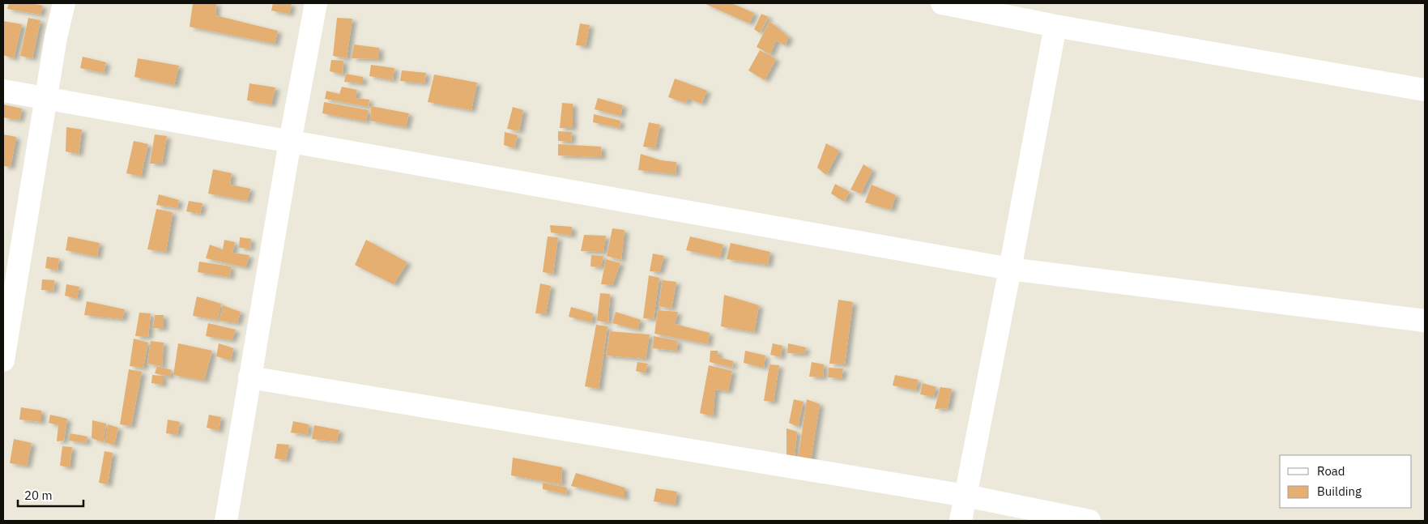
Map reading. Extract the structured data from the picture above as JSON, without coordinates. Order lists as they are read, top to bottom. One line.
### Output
{"legend":["Road","Building"],"scale_bar":"20 m"}
